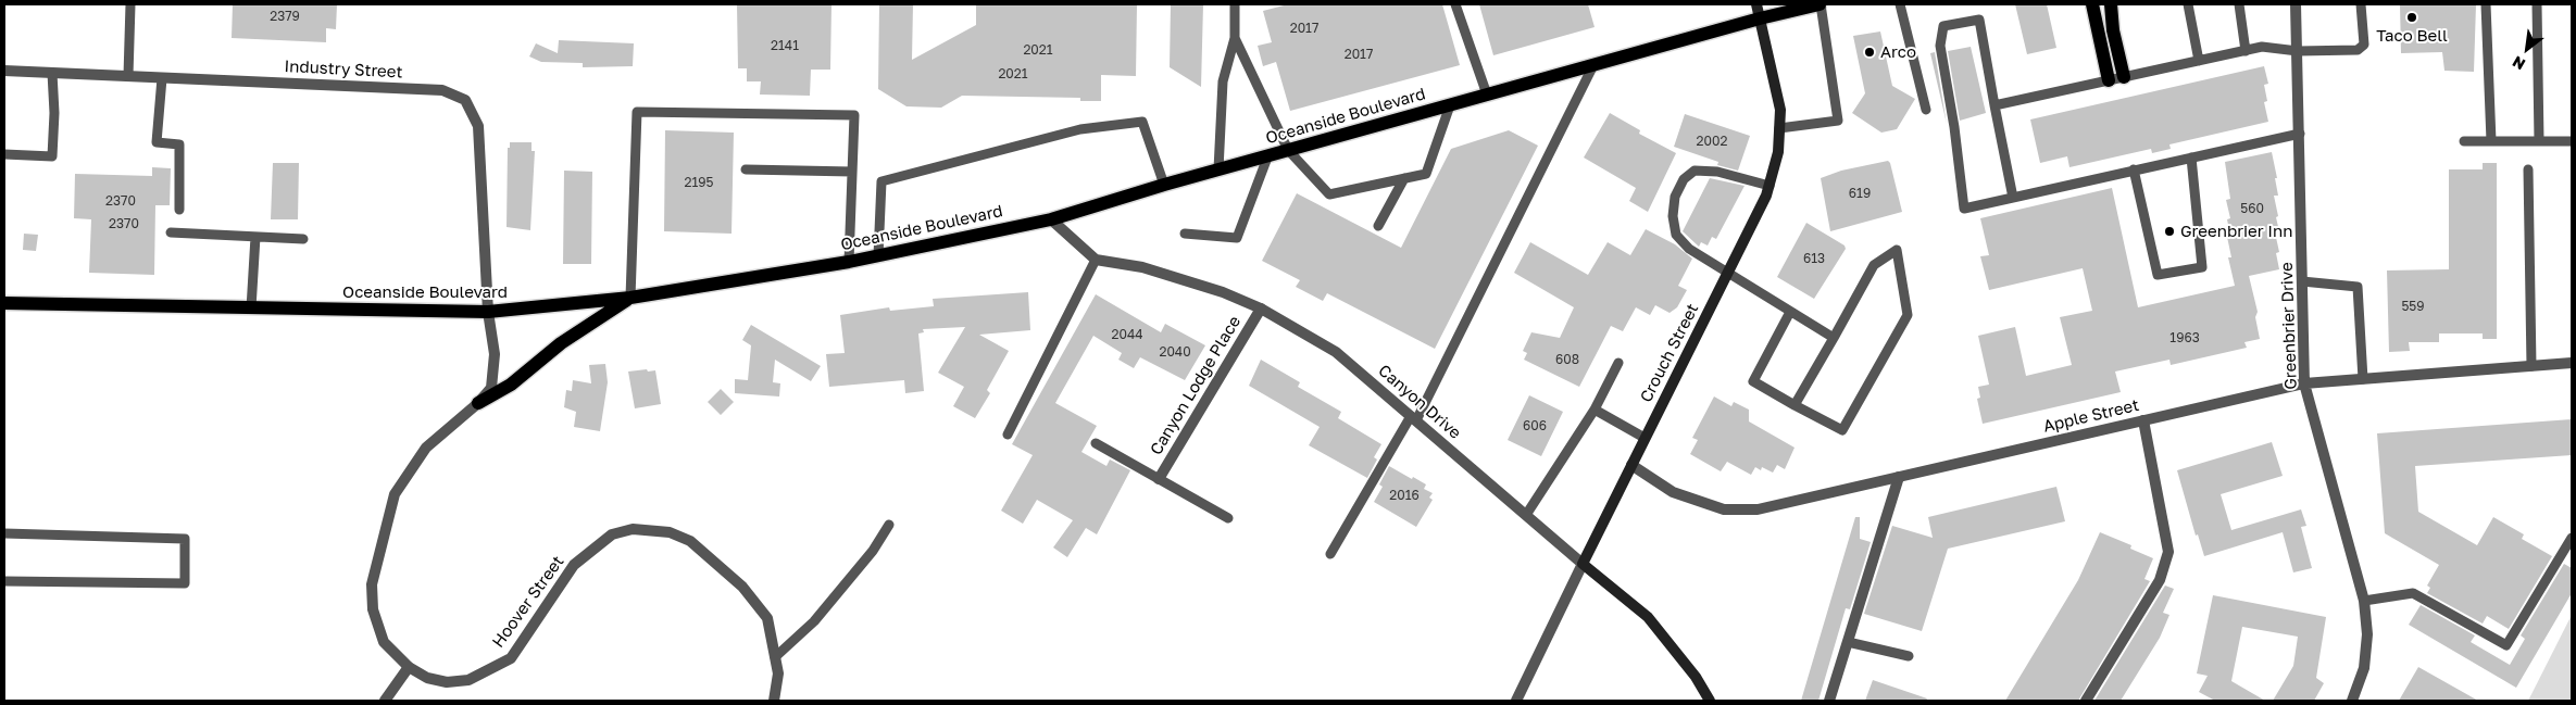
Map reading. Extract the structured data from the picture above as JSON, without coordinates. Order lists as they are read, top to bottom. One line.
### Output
{"streets":{"main road":["Oceanside Boulevard","Crouch Street","Canyon Drive"],"street":["Industry Street","Greenbrier Drive","Canyon Lodge Place","Apple Street","Hoover Street"]},"crossings":[["Industry Street","Oceanside Boulevard"],["Industry Street","Hoover Street"],["Oceanside Boulevard","Crouch Street"],["Oceanside Boulevard","Hoover Street"],["Greenbrier Drive","Apple Street"],["Crouch Street","Canyon Drive"],["Crouch Street","Apple Street"],["Canyon Lodge Place","Canyon Drive"]],"places":["Taco Bell","Arco","Greenbrier Inn"],"house_numbers":["2379","2017","2141","2021","2017","2021","2002","2195","619","2370","560","2370","613","559","2044","1963","2040","608","606","2016"],"north":"bottom left"}
